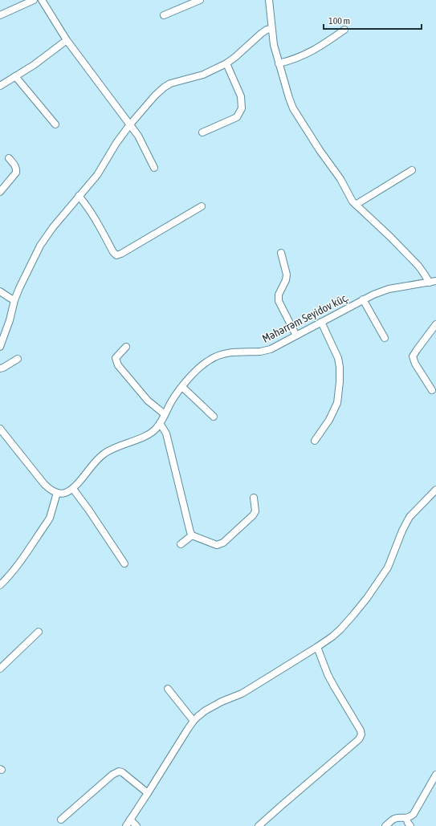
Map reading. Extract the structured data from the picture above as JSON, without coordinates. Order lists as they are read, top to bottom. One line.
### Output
{"streets":{"street":["Məhərrəm Seyidov küç."]},"scale_bar":"100 m"}
